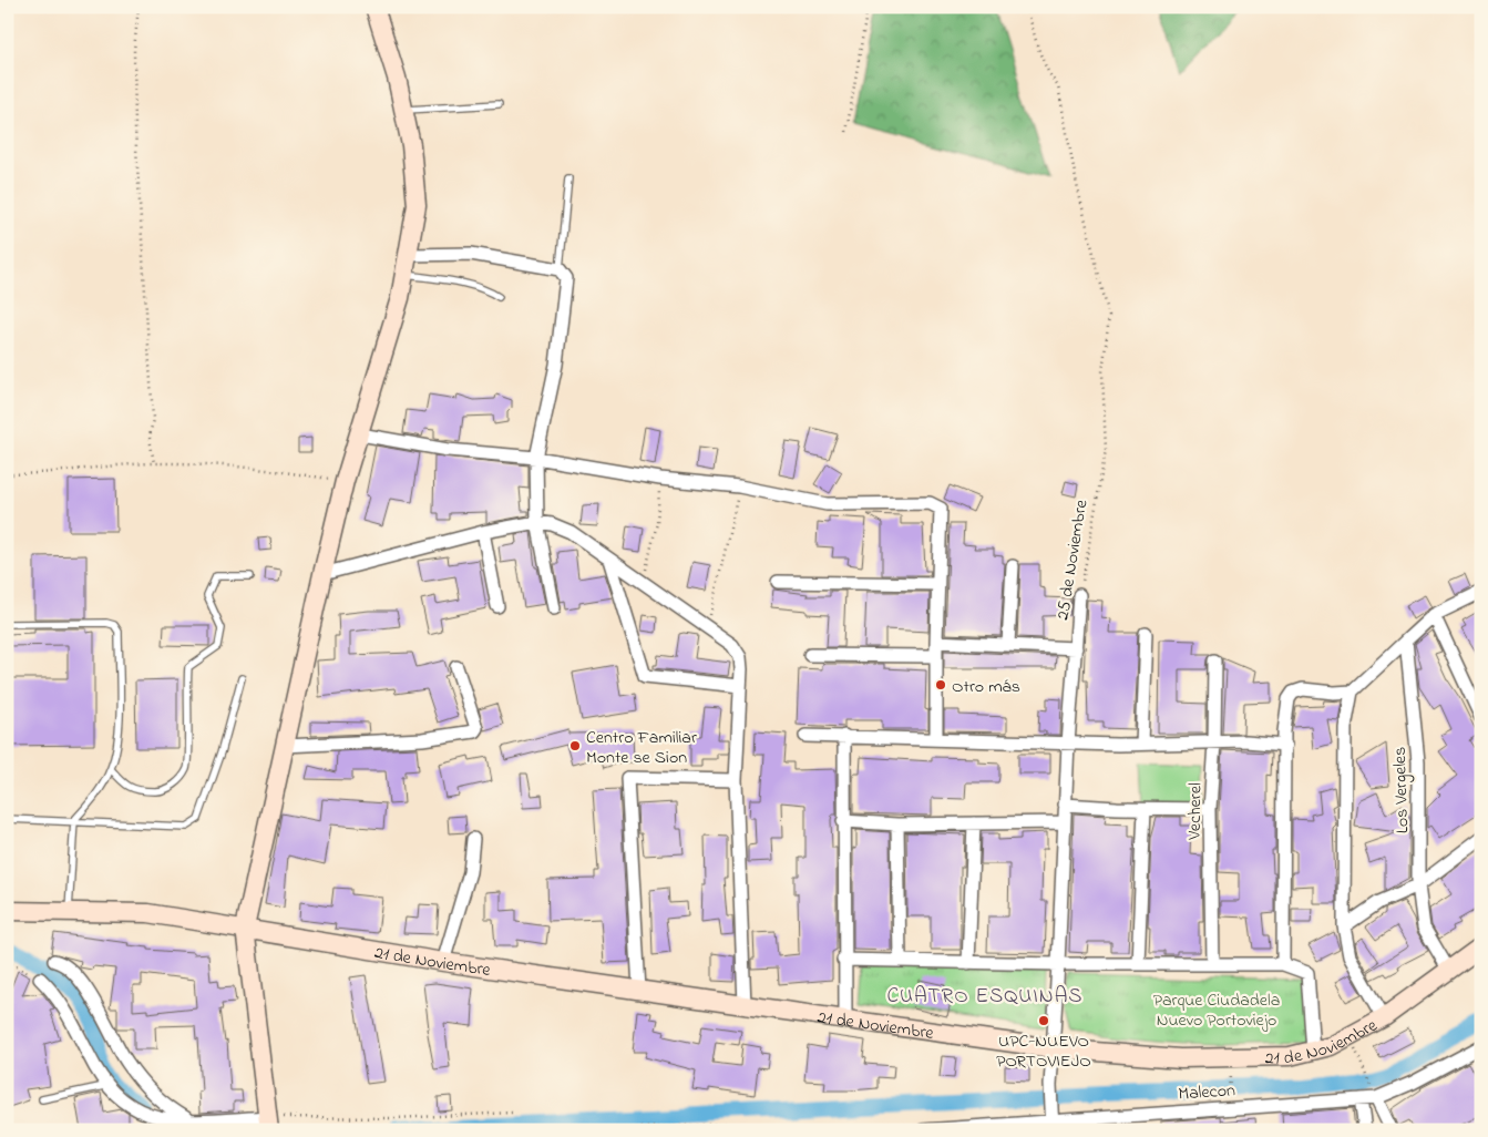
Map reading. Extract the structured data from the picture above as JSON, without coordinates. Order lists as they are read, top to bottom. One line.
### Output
{"streets":{"street":["25 de Noviembre","Los Vergeles","Vecherel","21 de Noviembre","Malecon"]},"crossings":[["25 de Noviembre","21 de Noviembre"],["25 de Noviembre","Malecon"],["Los Vergeles","21 de Noviembre"]],"districts":["CUATRO ESQUINAS"],"parks":["Parque Ciudadela Nuevo Portoviejo"],"places":["Otro más","Centro Familiar Monte se Sion","UPC-NUEVO PORTOVIEJO"]}
